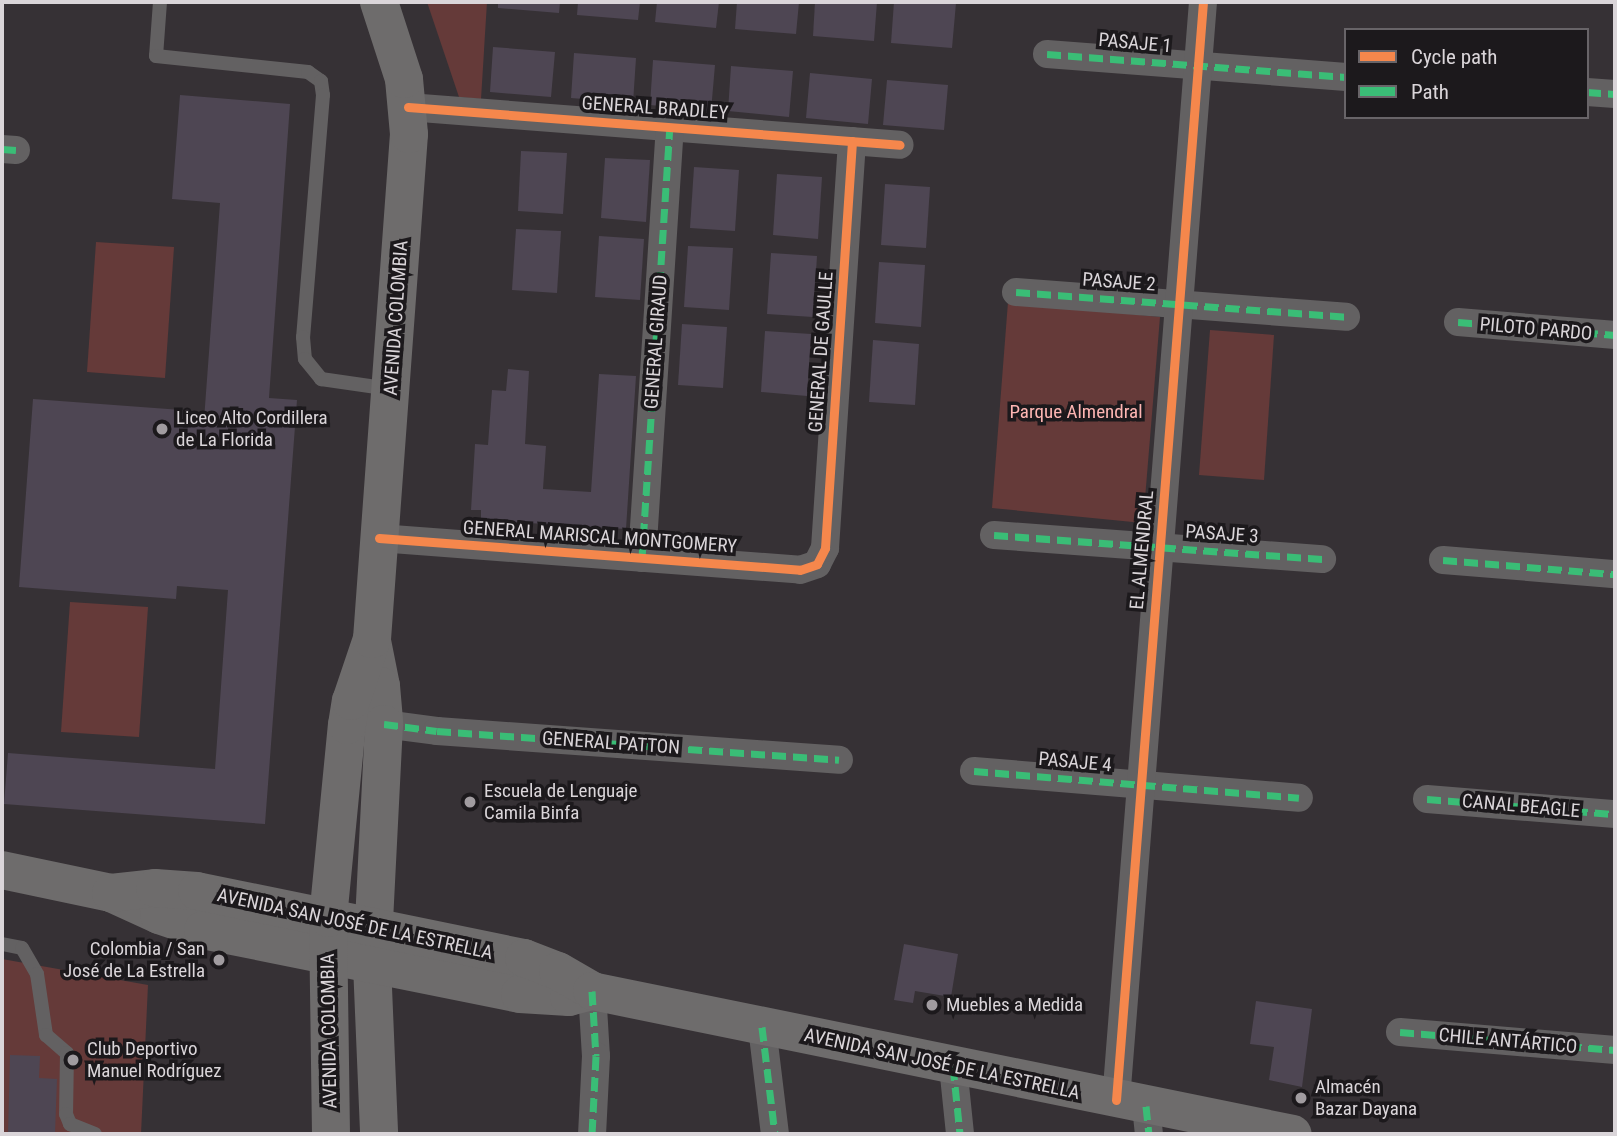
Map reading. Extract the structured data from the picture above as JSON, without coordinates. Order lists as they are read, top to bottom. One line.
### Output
{"streets":{"main road":["AVENIDA COLOMBIA","AVENIDA SAN JOSÉ DE LA ESTRELLA"],"street":["PASAJE 1","GENERAL BRADLEY","PASAJE 2","PILOTO PARDO","GENERAL GIRAUD","GENERAL DE GAULLE","PASAJE 3","GENERAL MARISCAL MONTGOMERY","EL ALMENDRAL","GENERAL PATTON","PASAJE 4","CANAL BEAGLE","CHILE ANTÁRTICO"]},"crossings":[["PASAJE 1","EL ALMENDRAL"],["GENERAL BRADLEY","AVENIDA COLOMBIA"],["GENERAL BRADLEY","GENERAL GIRAUD"],["GENERAL BRADLEY","GENERAL DE GAULLE"],["PASAJE 2","EL ALMENDRAL"],["AVENIDA COLOMBIA","GENERAL MARISCAL MONTGOMERY"],["AVENIDA COLOMBIA","GENERAL PATTON"],["AVENIDA COLOMBIA","AVENIDA SAN JOSÉ DE LA ESTRELLA"],["GENERAL GIRAUD","GENERAL MARISCAL MONTGOMERY"],["GENERAL DE GAULLE","GENERAL MARISCAL MONTGOMERY"],["PASAJE 3","EL ALMENDRAL"],["EL ALMENDRAL","PASAJE 4"],["EL ALMENDRAL","AVENIDA SAN JOSÉ DE LA ESTRELLA"]],"parks":["Parque Almendral"],"places":["Liceo Alto Cordillera de La Florida","Escuela de Lenguaje Camila Binfa","Colombia / San José de La Estrella","Muebles a Medida","Club Deportivo Manuel Rodríguez","Almacén Bazar Dayana"],"legend":["Cycle path","Path"]}
